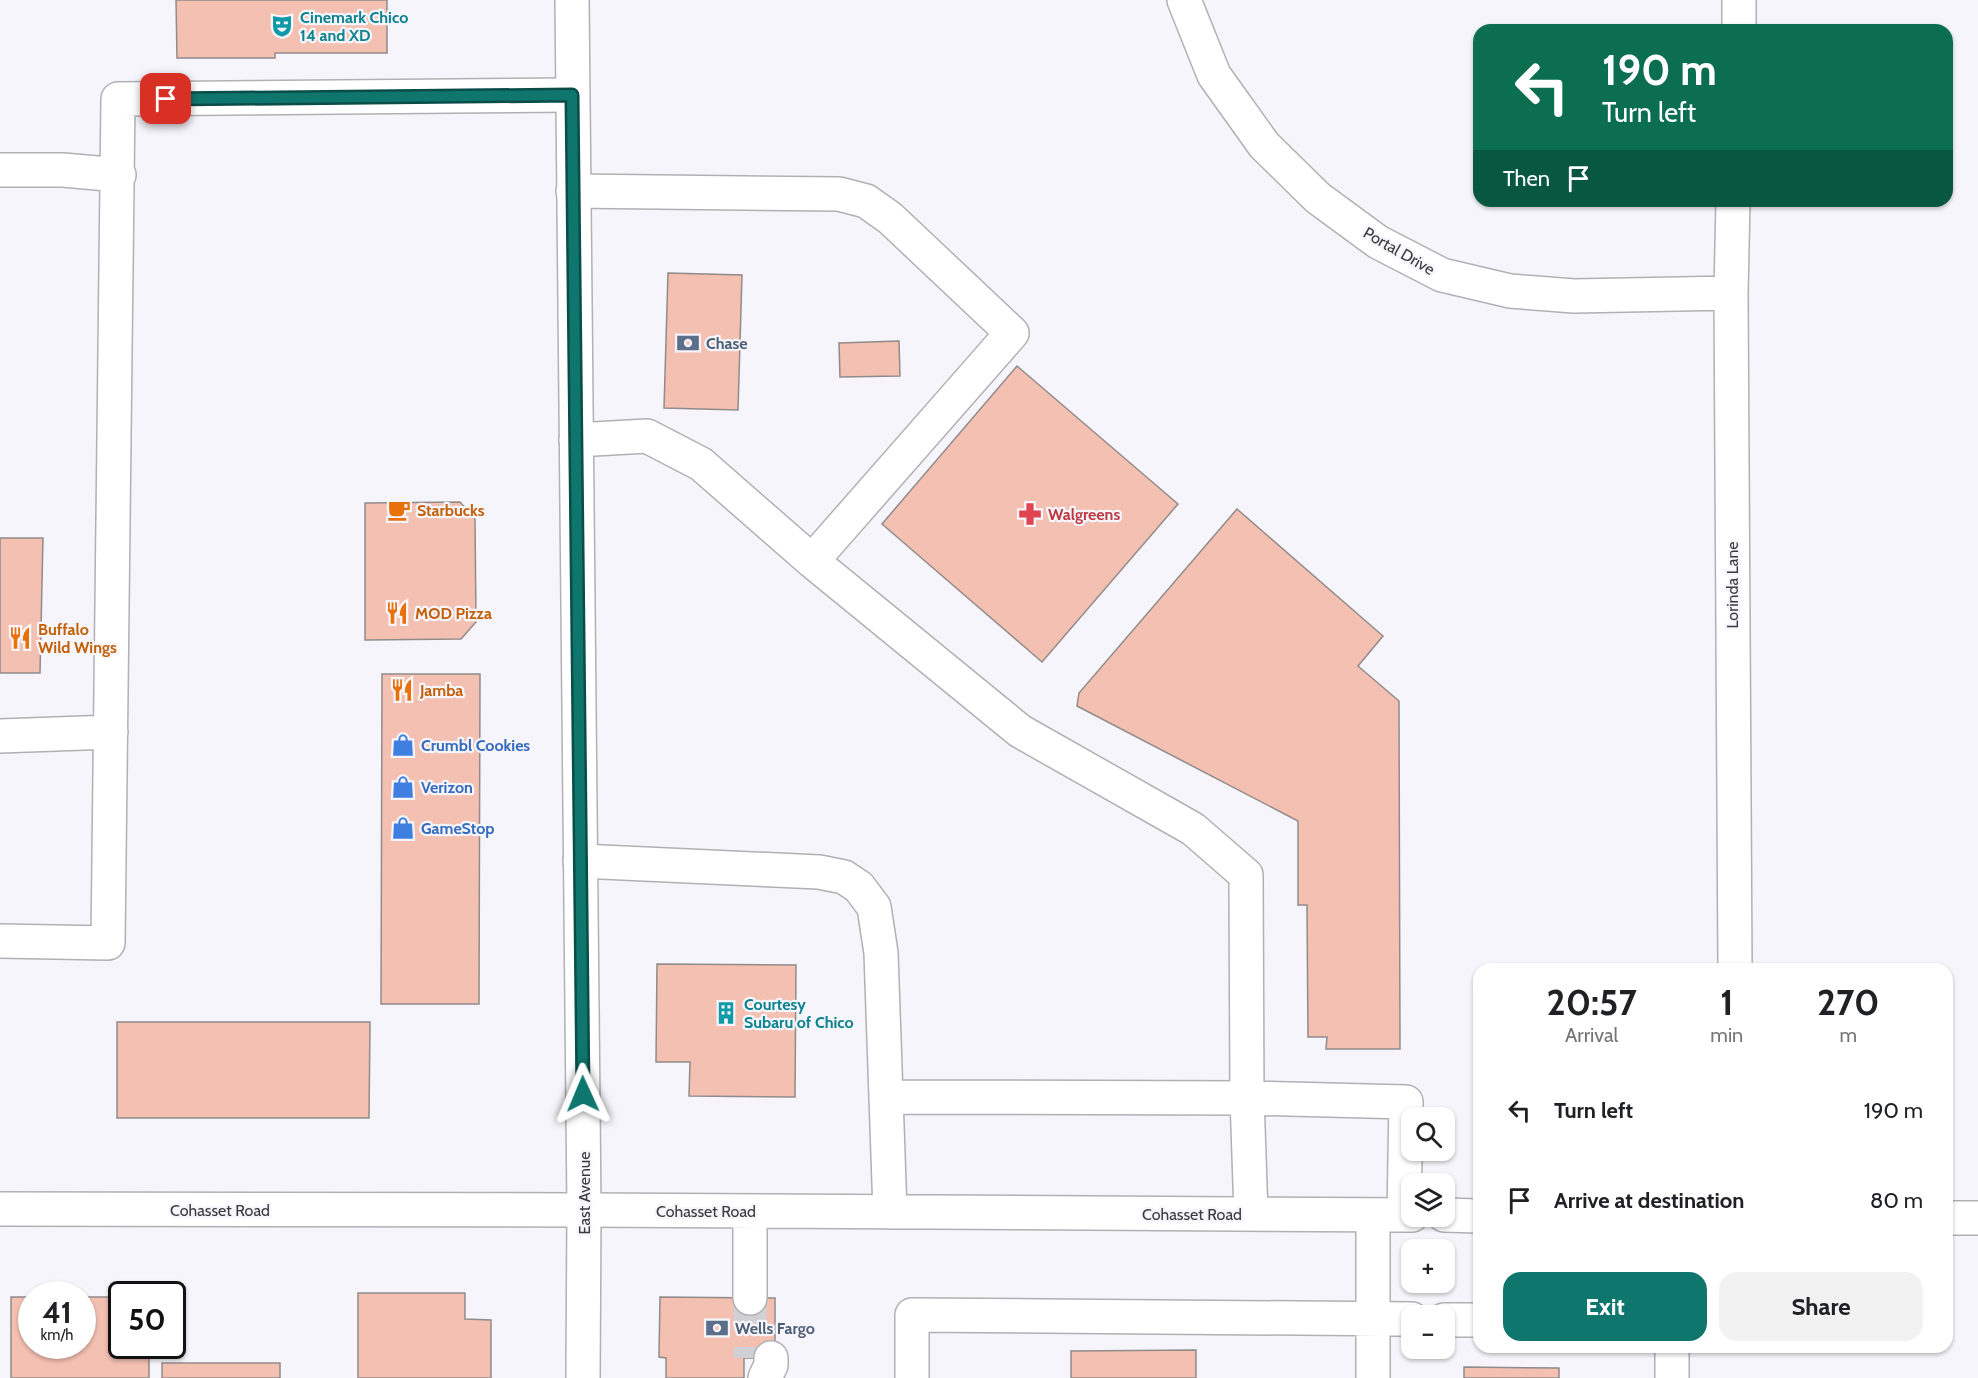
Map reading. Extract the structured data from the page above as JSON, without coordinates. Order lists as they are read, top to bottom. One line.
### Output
{"streets":{"street":["Portal Drive","Lorinda Lane","East Avenue","Cohasset Road"]},"crossings":[["Portal Drive","Lorinda Lane"],["East Avenue","Cohasset Road"]],"places":{"theatre":["Cinemark Chico 14 and XD"],"bank":["Chase","Wells Fargo"],"cafe":["Starbucks"],"pharmacy":["Walgreens"],"restaurant":["MOD Pizza","Buffalo Wild Wings","Jamba"],"shop":["Crumbl Cookies","Verizon","GameStop"],"building":["Courtesy Subaru of Chico"]},"page":{"turn":["190 m","Turn left"],"then":"Then","eta":["20:57","Arrival","1","min","270","m"],"list":[{"name":"Turn left","value":"190 m"},{"name":"Arrive at destination","value":"80 m"}],"map_buttons":["+","−"],"buttons":["Exit","Share"],"speed":"41 km/h","limit":"50"}}
